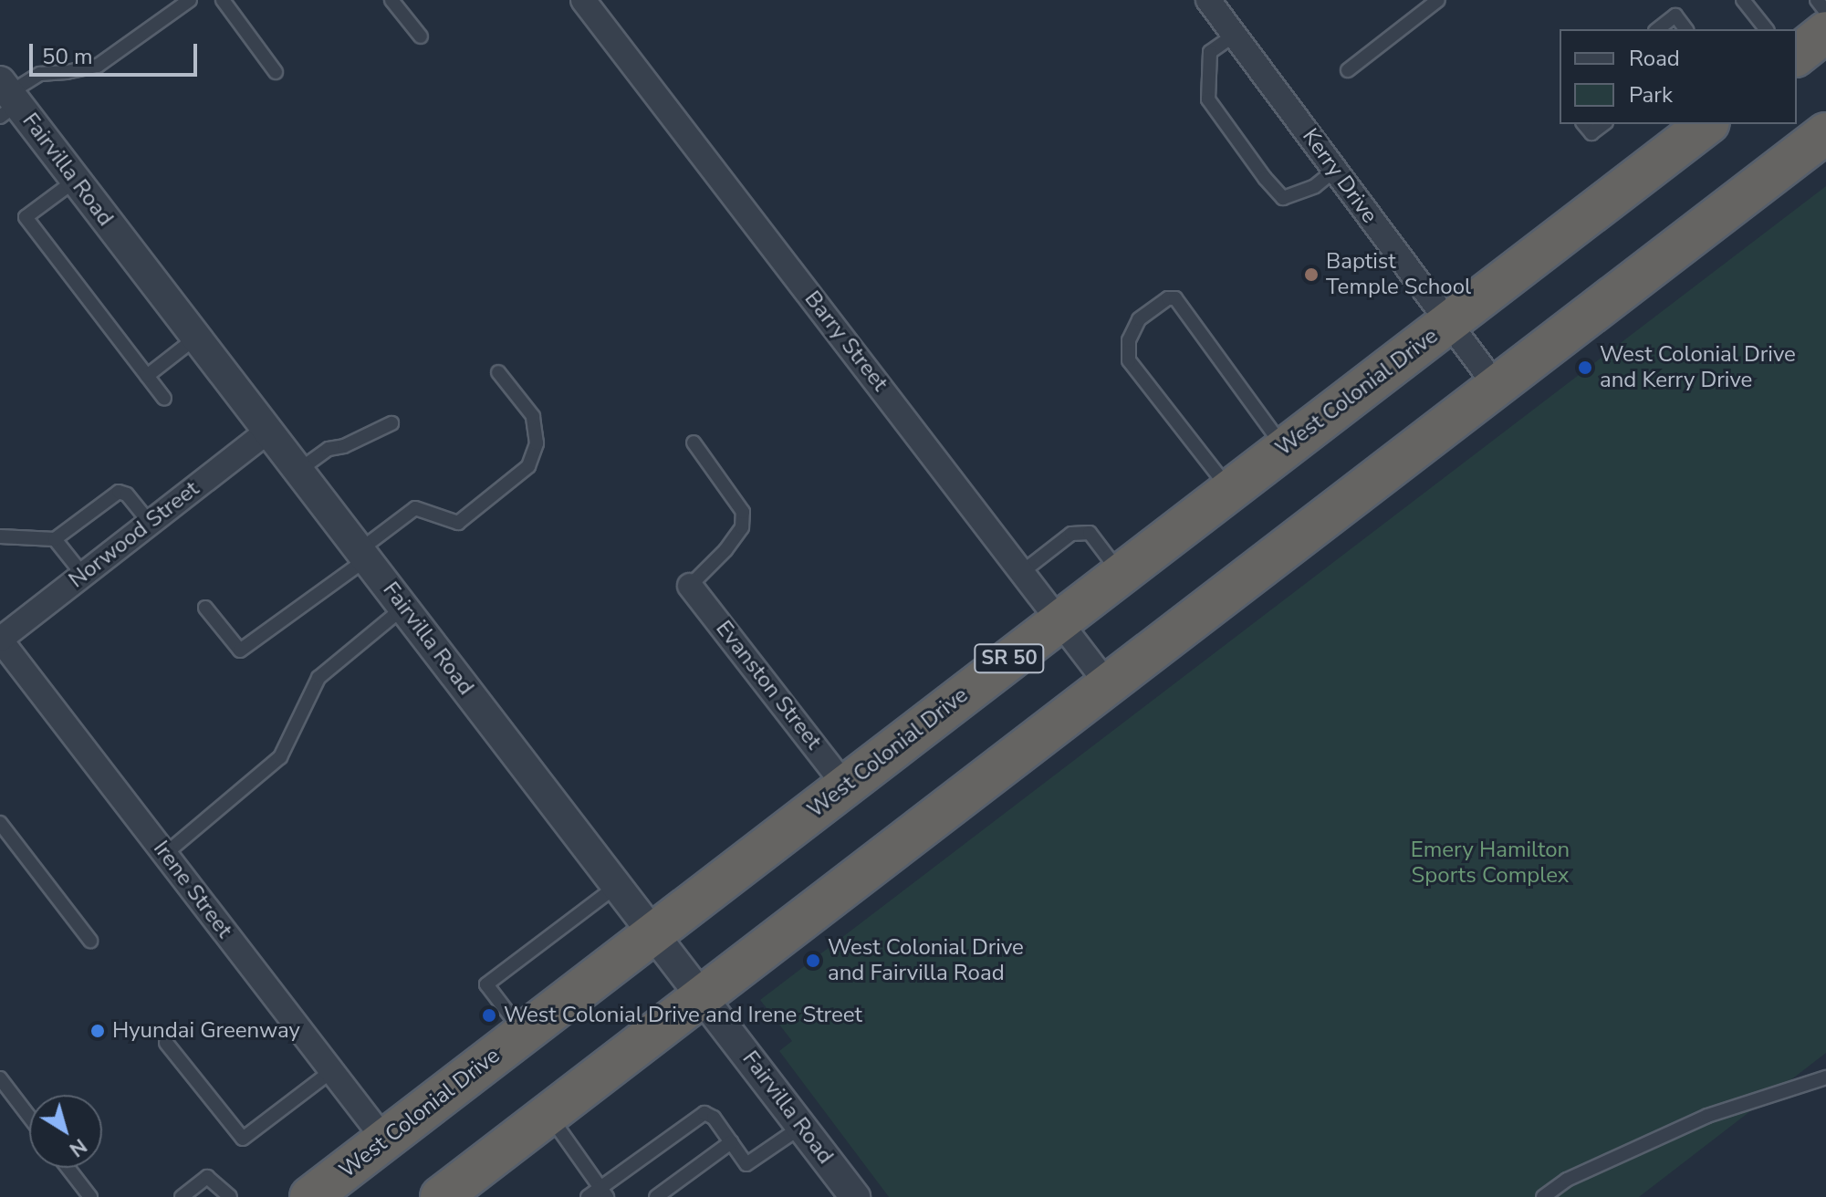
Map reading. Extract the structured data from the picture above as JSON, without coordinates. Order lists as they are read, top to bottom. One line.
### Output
{"streets":{"highway":["West Colonial Drive","SR 50"],"street":["Fairvilla Road","Kerry Drive","Barry Street","Norwood Street","Evanston Street","Irene Street"]},"crossings":[["Fairvilla Road","West Colonial Drive"],["Fairvilla Road","Norwood Street"],["Kerry Drive","West Colonial Drive"],["Barry Street","West Colonial Drive"],["West Colonial Drive","Evanston Street"],["West Colonial Drive","Irene Street"],["Norwood Street","Irene Street"]],"parks":["Emery Hamilton Sports Complex"],"places":["Baptist Temple School","West Colonial Drive and Kerry Drive","West Colonial Drive and Fairvilla Road","West Colonial Drive and Irene Street","Hyundai Greenway"],"legend":["Road","Park"],"scale_bar":"50 m","north":"bottom right"}
